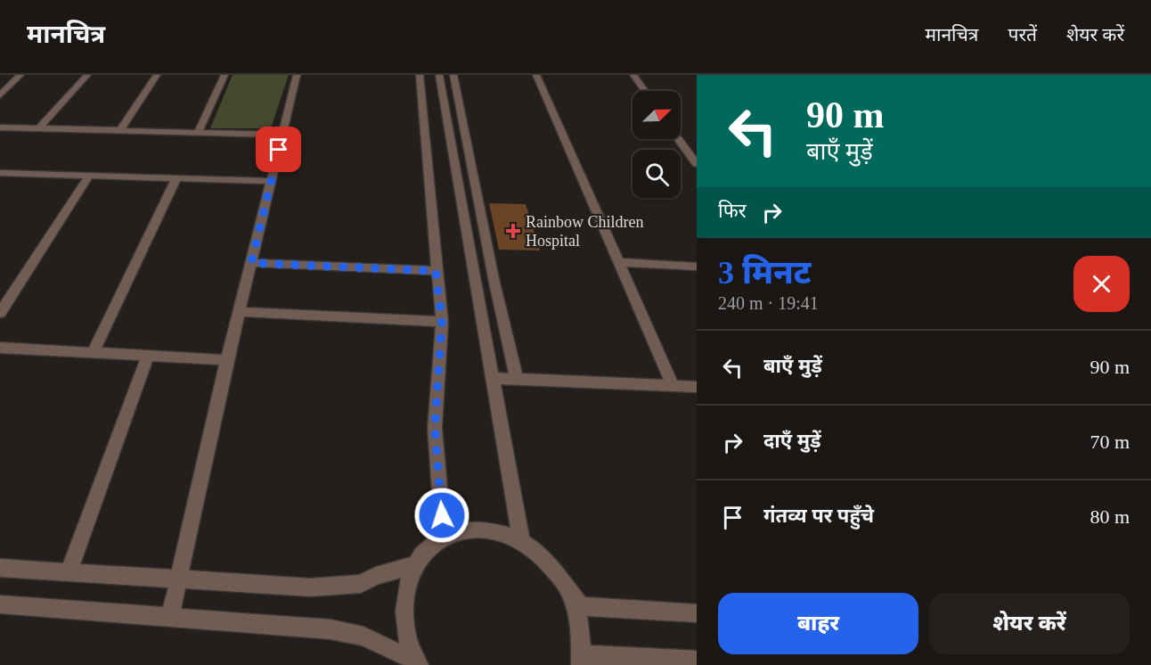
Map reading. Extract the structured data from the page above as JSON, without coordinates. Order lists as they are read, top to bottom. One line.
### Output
{"places":{"health":["Rainbow Children Hospital"]},"north":"top right","page":{"header":"मानचित्र","nav":["मानचित्र","परतें","शेयर करें"],"turn":["90 m","बाएँ मुड़ें"],"then":"फिर","heading":["3 मिनट","240 m · 19:41"],"list":[{"name":"बाएँ मुड़ें","value":"90 m"},{"name":"दाएँ मुड़ें","value":"70 m"},{"name":"गंतव्य पर पहुँचे","value":"80 m"}],"buttons":["बाहर","शेयर करें"]}}
